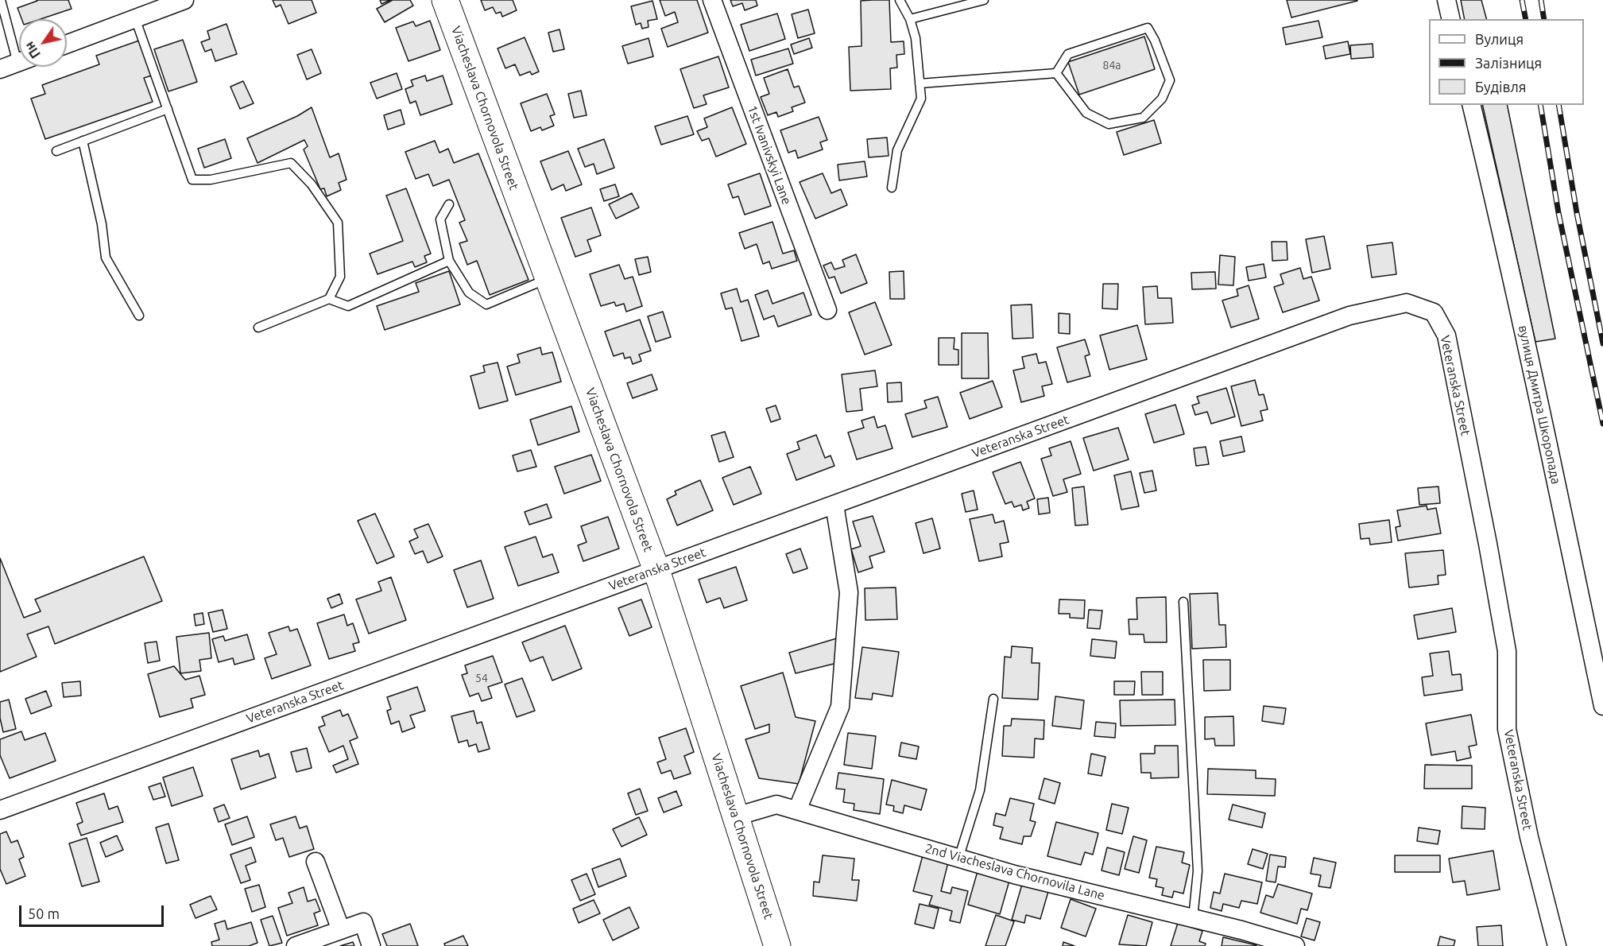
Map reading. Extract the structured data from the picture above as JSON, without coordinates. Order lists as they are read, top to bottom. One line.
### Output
{"streets":{"main road":["Viacheslava Chornovola Street"],"street":["1st Ivanivskyi Lane","Veteranska Street","вулиця Дмитра Шкоропада","2nd Viacheslava Chornovila Lane"]},"crossings":[["Viacheslava Chornovola Street","Veteranska Street"],["Viacheslava Chornovola Street","2nd Viacheslava Chornovila Lane"]],"house_numbers":["84а","54"],"legend":["Вулиця","Залізниця","Будівля"],"scale_bar":"50 m","north":"bottom left"}
